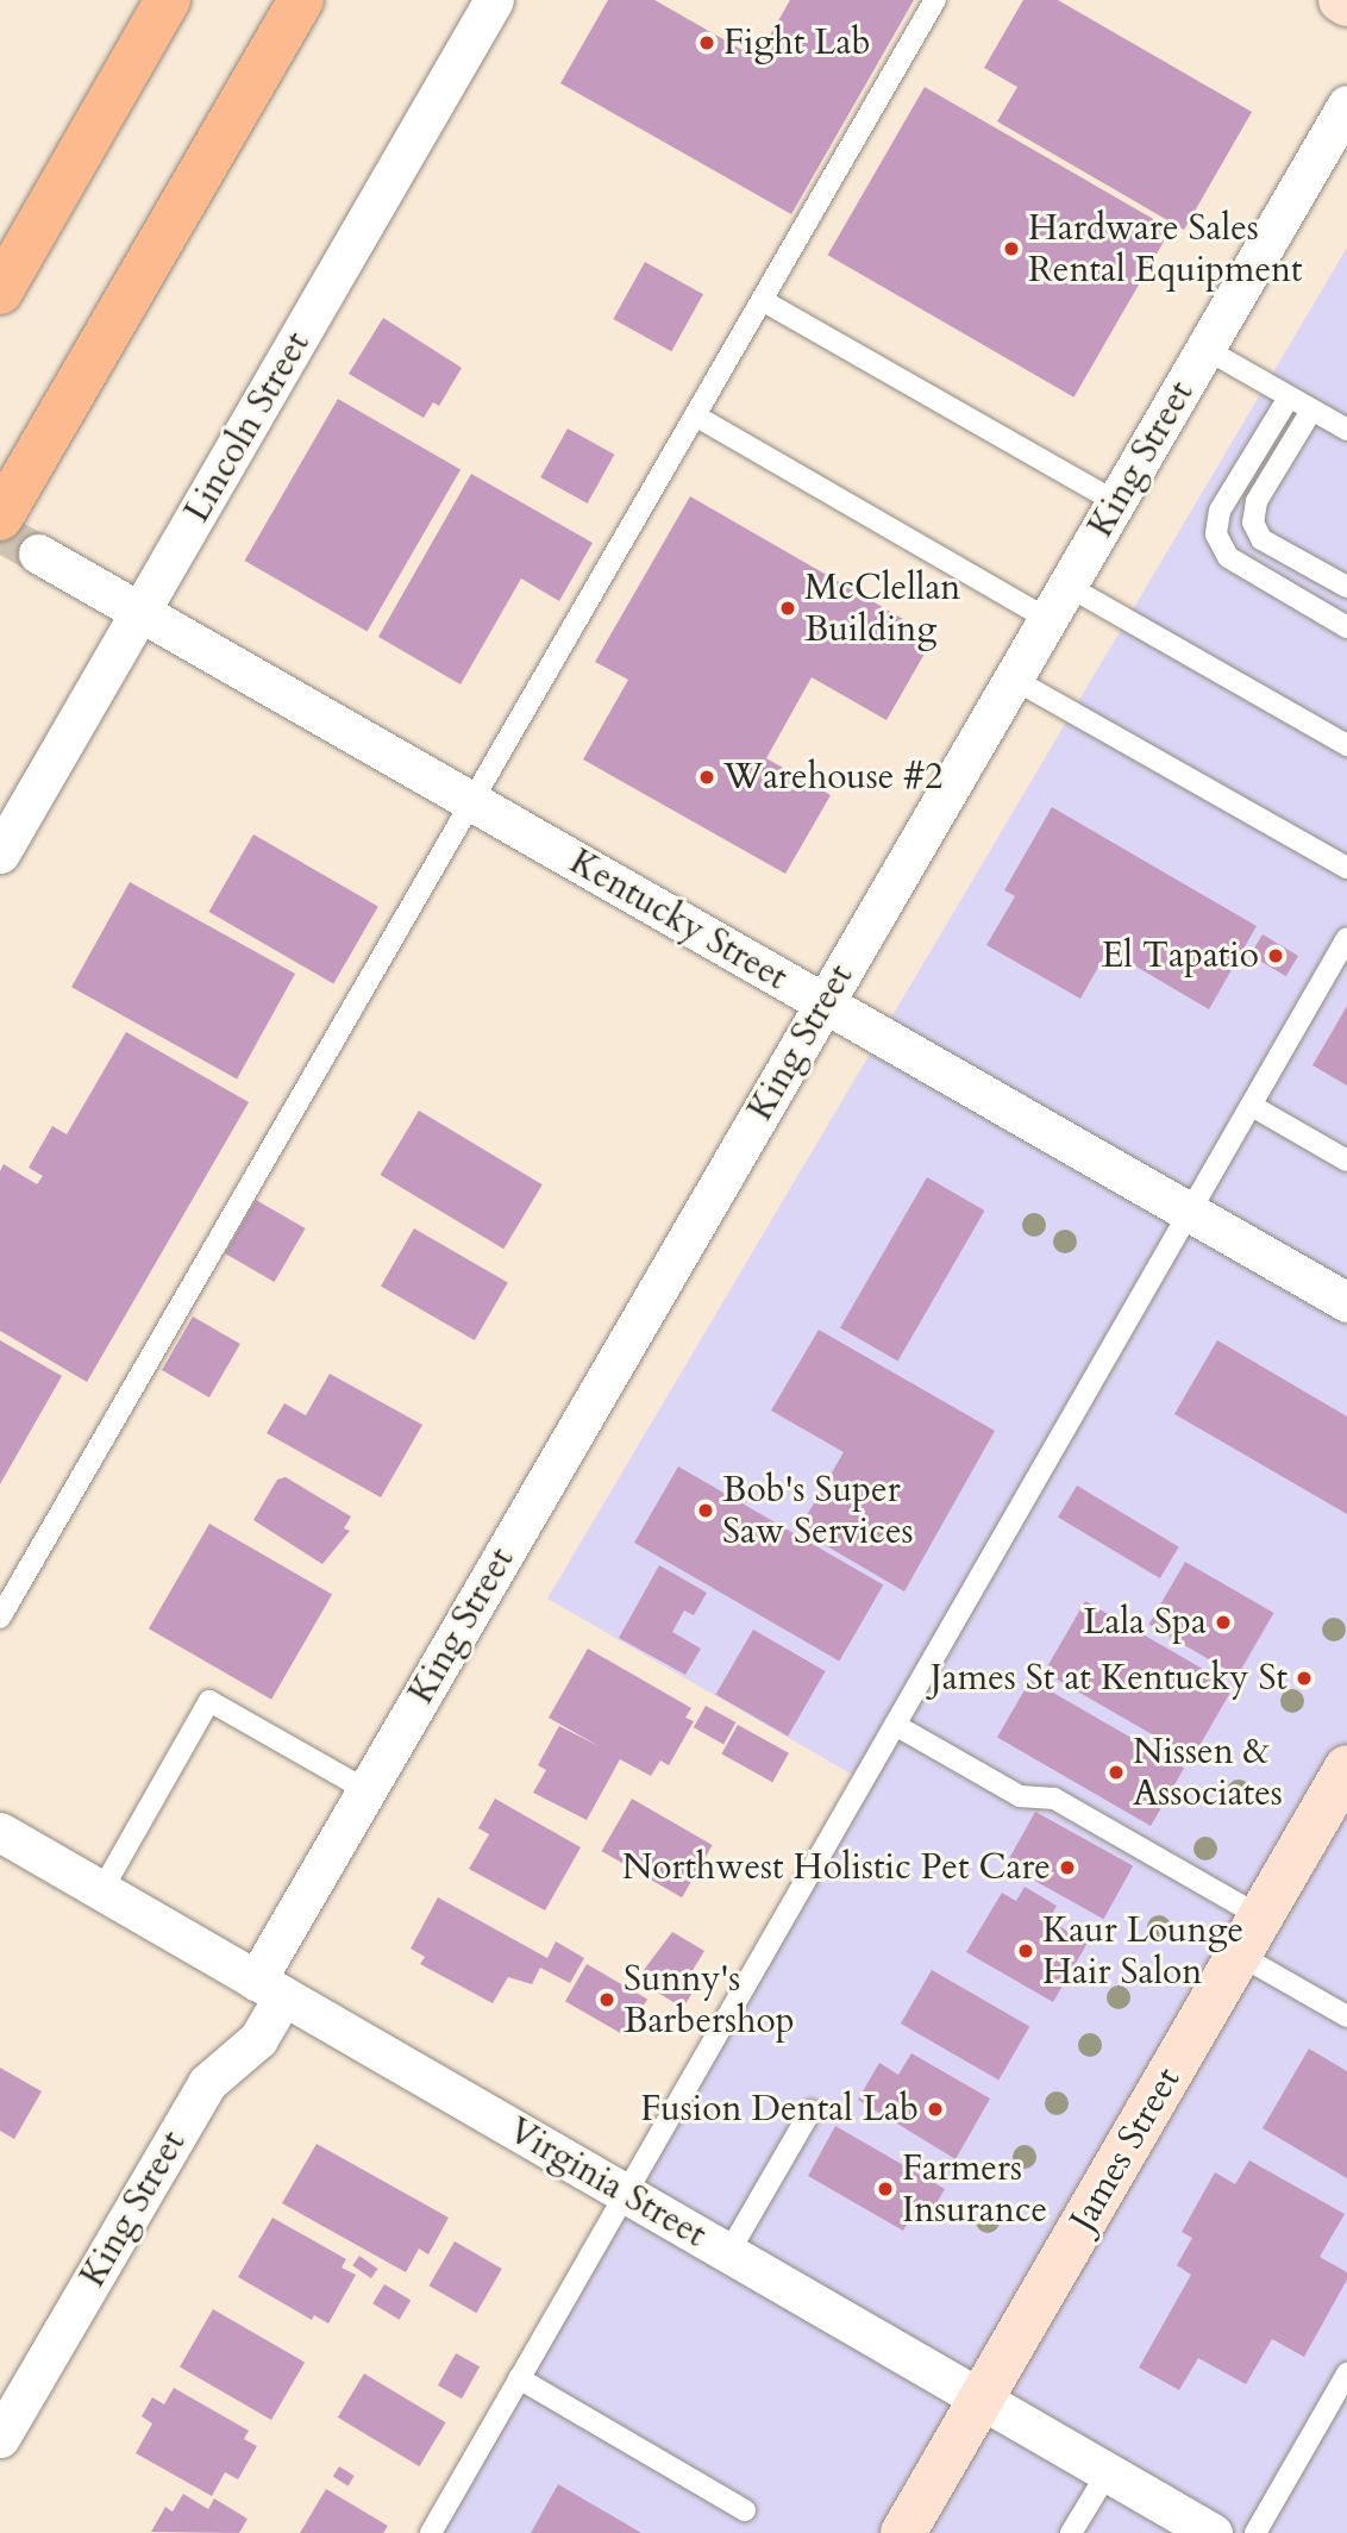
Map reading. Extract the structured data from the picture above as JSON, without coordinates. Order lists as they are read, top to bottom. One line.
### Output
{"streets":{"main road":["James Street"],"street":["Lincoln Street","King Street","Kentucky Street","Virginia Street"]},"crossings":[["Lincoln Street","Kentucky Street"],["King Street","Kentucky Street"],["King Street","Virginia Street"],["James Street","Virginia Street"]],"places":["Fight Lab","Hardware Sales Rental Equipment","McClellan Building","Warehouse #2","El Tapatio","Bob's Super Saw Services","Lala Spa","James St at Kentucky St","Nissen & Associates","Northwest Holistic Pet Care","Kaur Lounge Hair Salon","Sunny's Barbershop","Fusion Dental Lab","Farmers Insurance"]}
